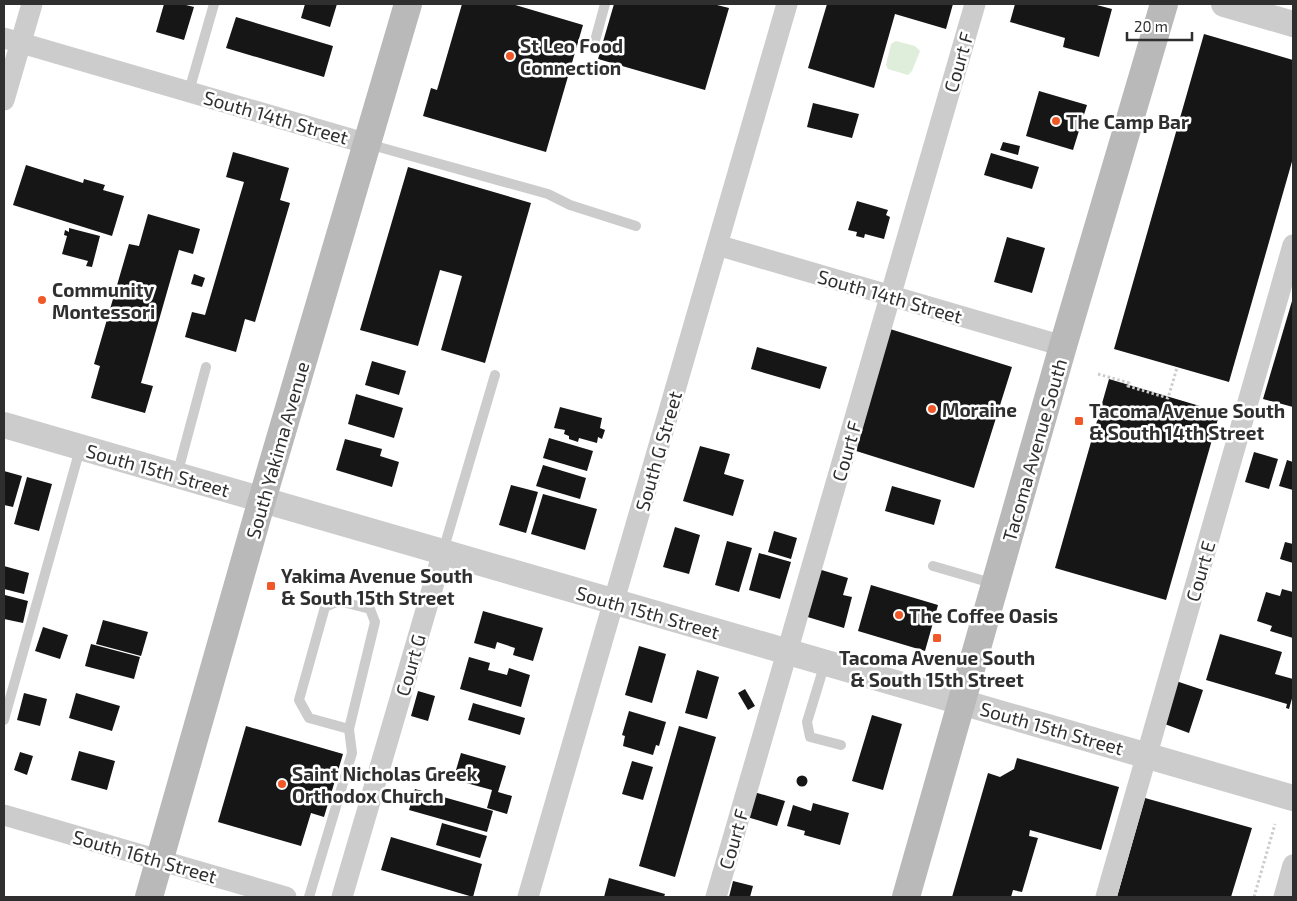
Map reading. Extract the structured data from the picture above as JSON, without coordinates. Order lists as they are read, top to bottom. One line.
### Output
{"streets":{"main road":["South Yakima Avenue","Tacoma Avenue South"],"street":["Court F","South 14th Street","South G Street","South 15th Street","Court E","Court G","South 16th Street"]},"crossings":[["Court F","South 14th Street"],["Court F","South 15th Street"],["South 14th Street","South Yakima Avenue"],["South 14th Street","Tacoma Avenue South"],["South 14th Street","South G Street"],["South Yakima Avenue","South 15th Street"],["South Yakima Avenue","South 16th Street"],["Tacoma Avenue South","South 15th Street"],["South G Street","South 15th Street"],["South 15th Street","Court E"],["South 15th Street","Court G"]],"places":{"other":["St Leo Food Connection","The Camp Bar","Community Montessori","Moraine","The Coffee Oasis","Saint Nicholas Greek Orthodox Church"],"transit":["Tacoma Avenue South & South 14th Street","Yakima Avenue South & South 15th Street","Tacoma Avenue South & South 15th Street"]},"scale_bar":"20 m"}
